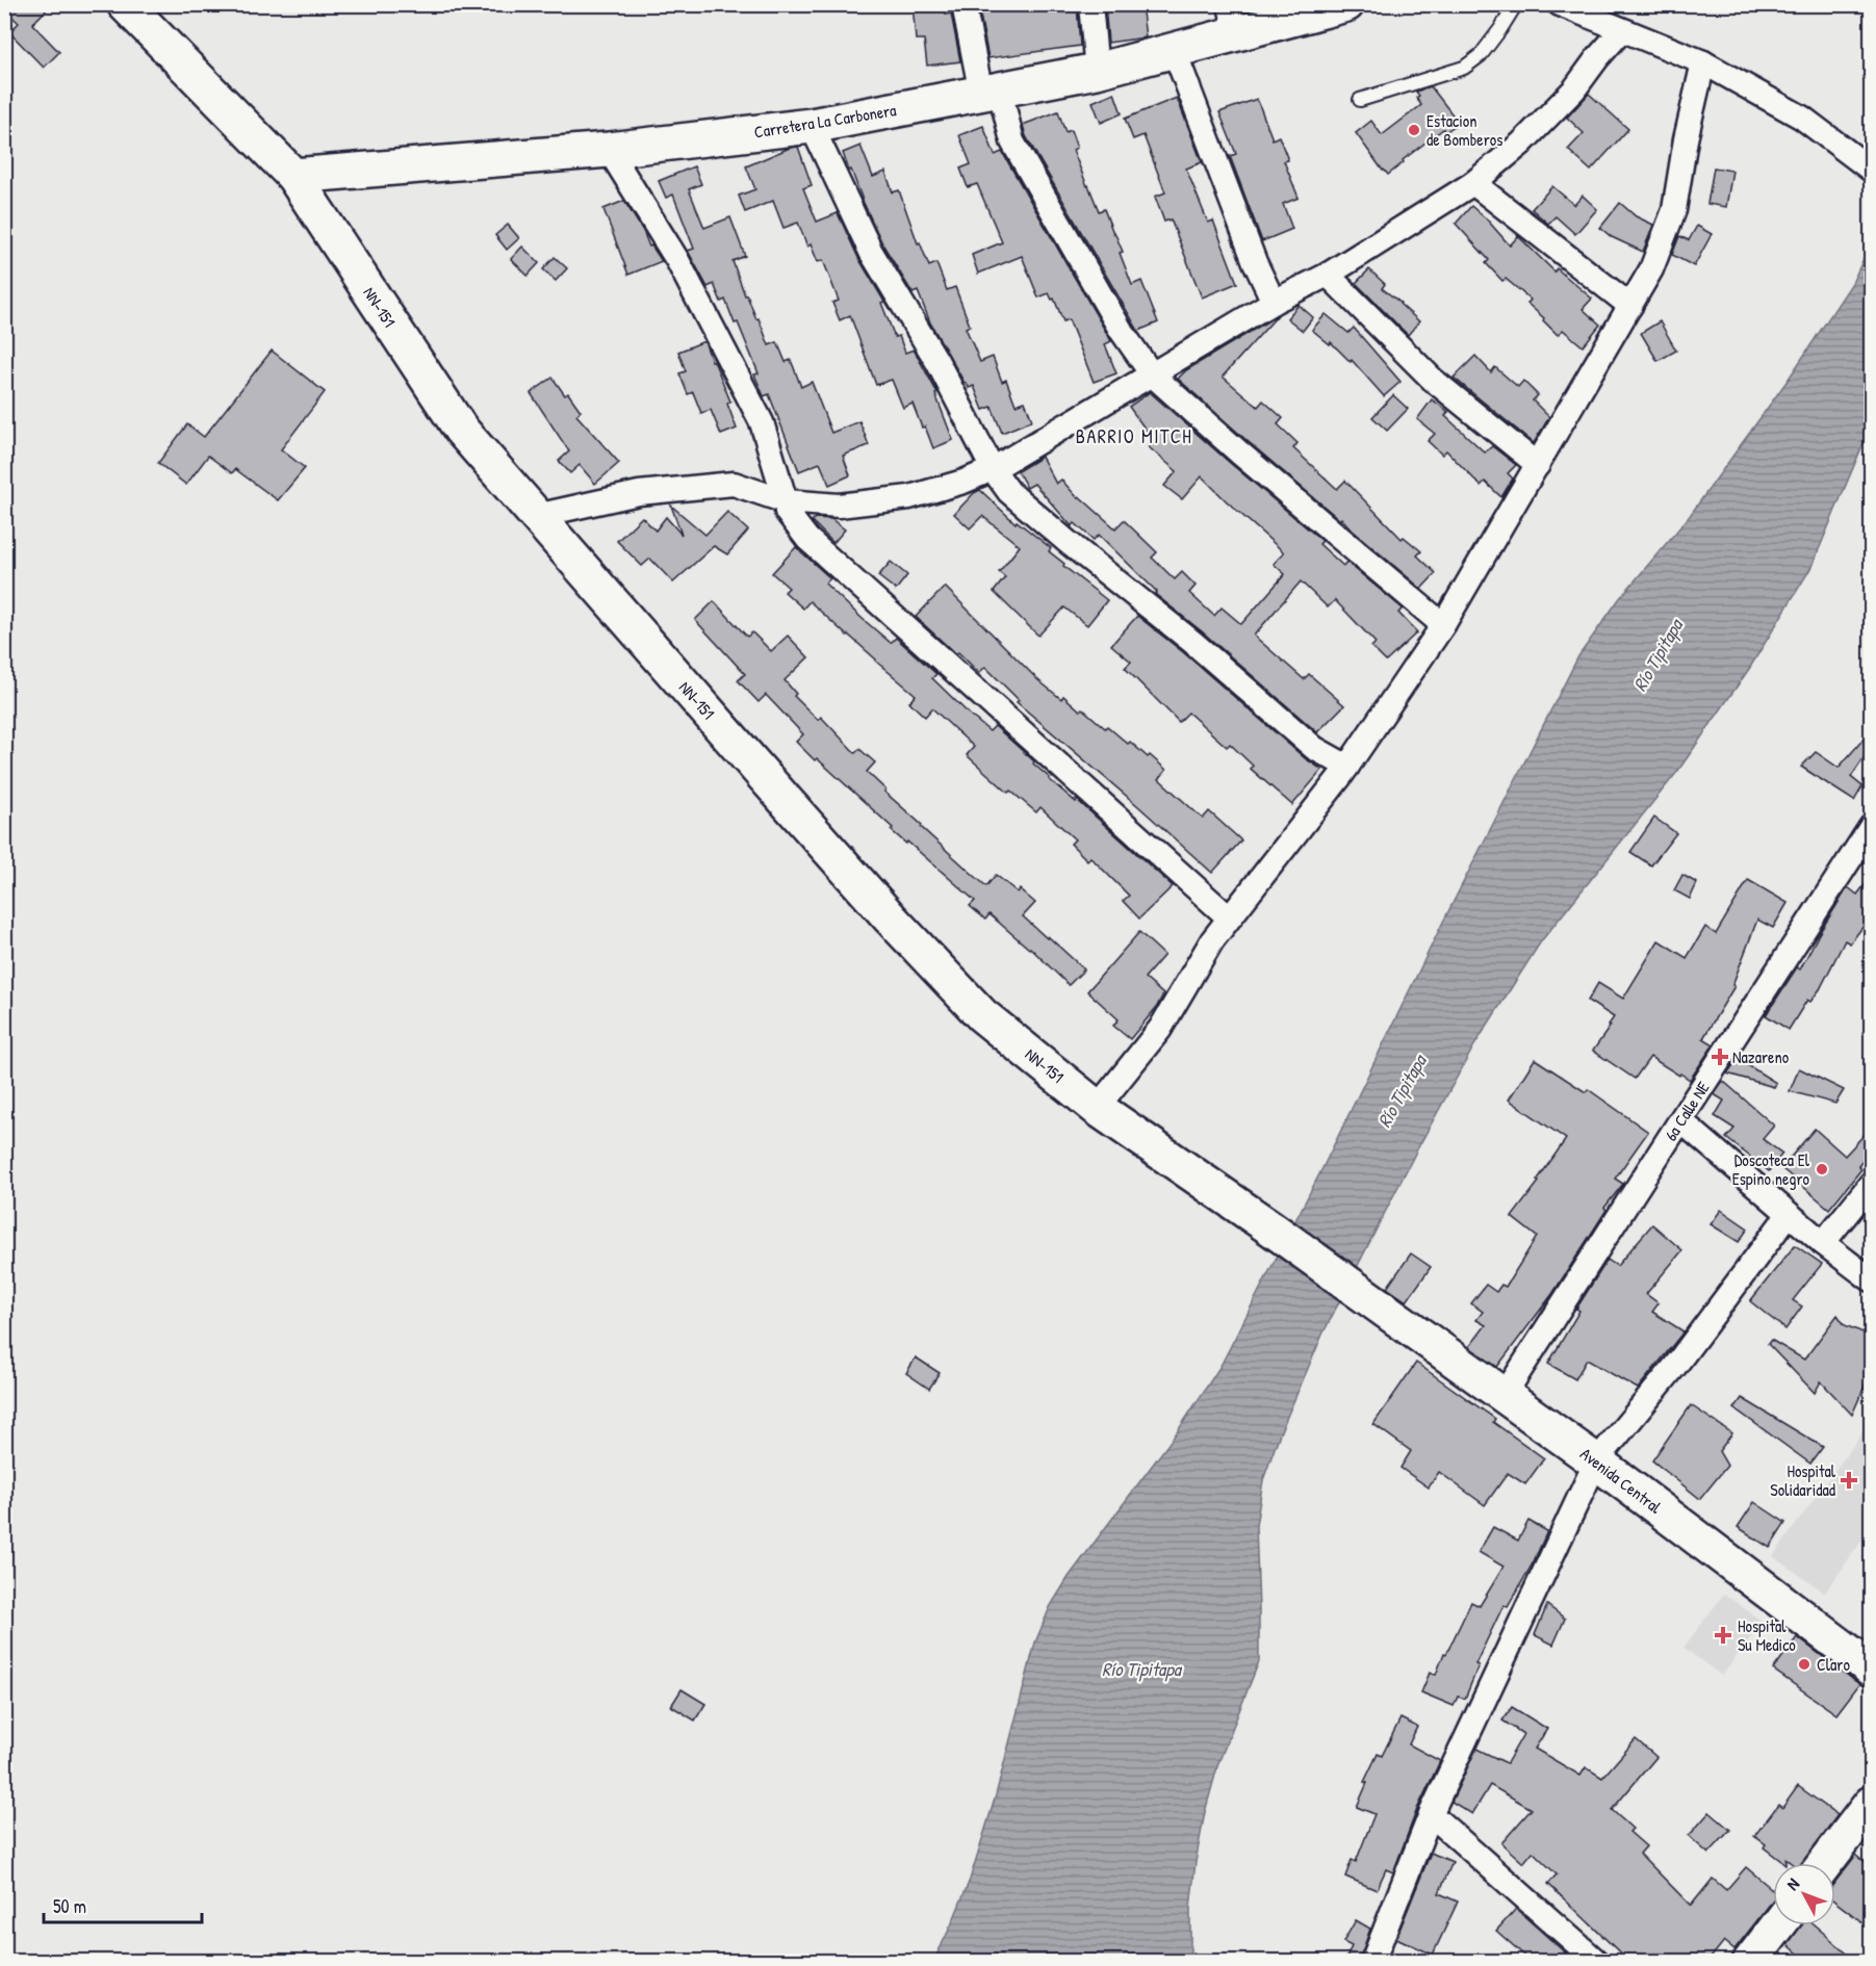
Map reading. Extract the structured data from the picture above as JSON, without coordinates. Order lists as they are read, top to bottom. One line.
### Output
{"streets":{"street":["Carretera La Carbonera","NN-151","6a Calle NE","Avenida Central"]},"crossings":[["Carretera La Carbonera","NN-151"],["NN-151","Avenida Central"],["6a Calle NE","Avenida Central"]],"districts":["BARRIO MITCH"],"water":["Río Tipitapa"],"places":{"other":["Estacion de Bomberos","Doscoteca El Espino negro","Claro"],"health":["Nazareno","Hospital Solidaridad","Hospital Su Medico"]},"scale_bar":"50 m","north":"top left"}
